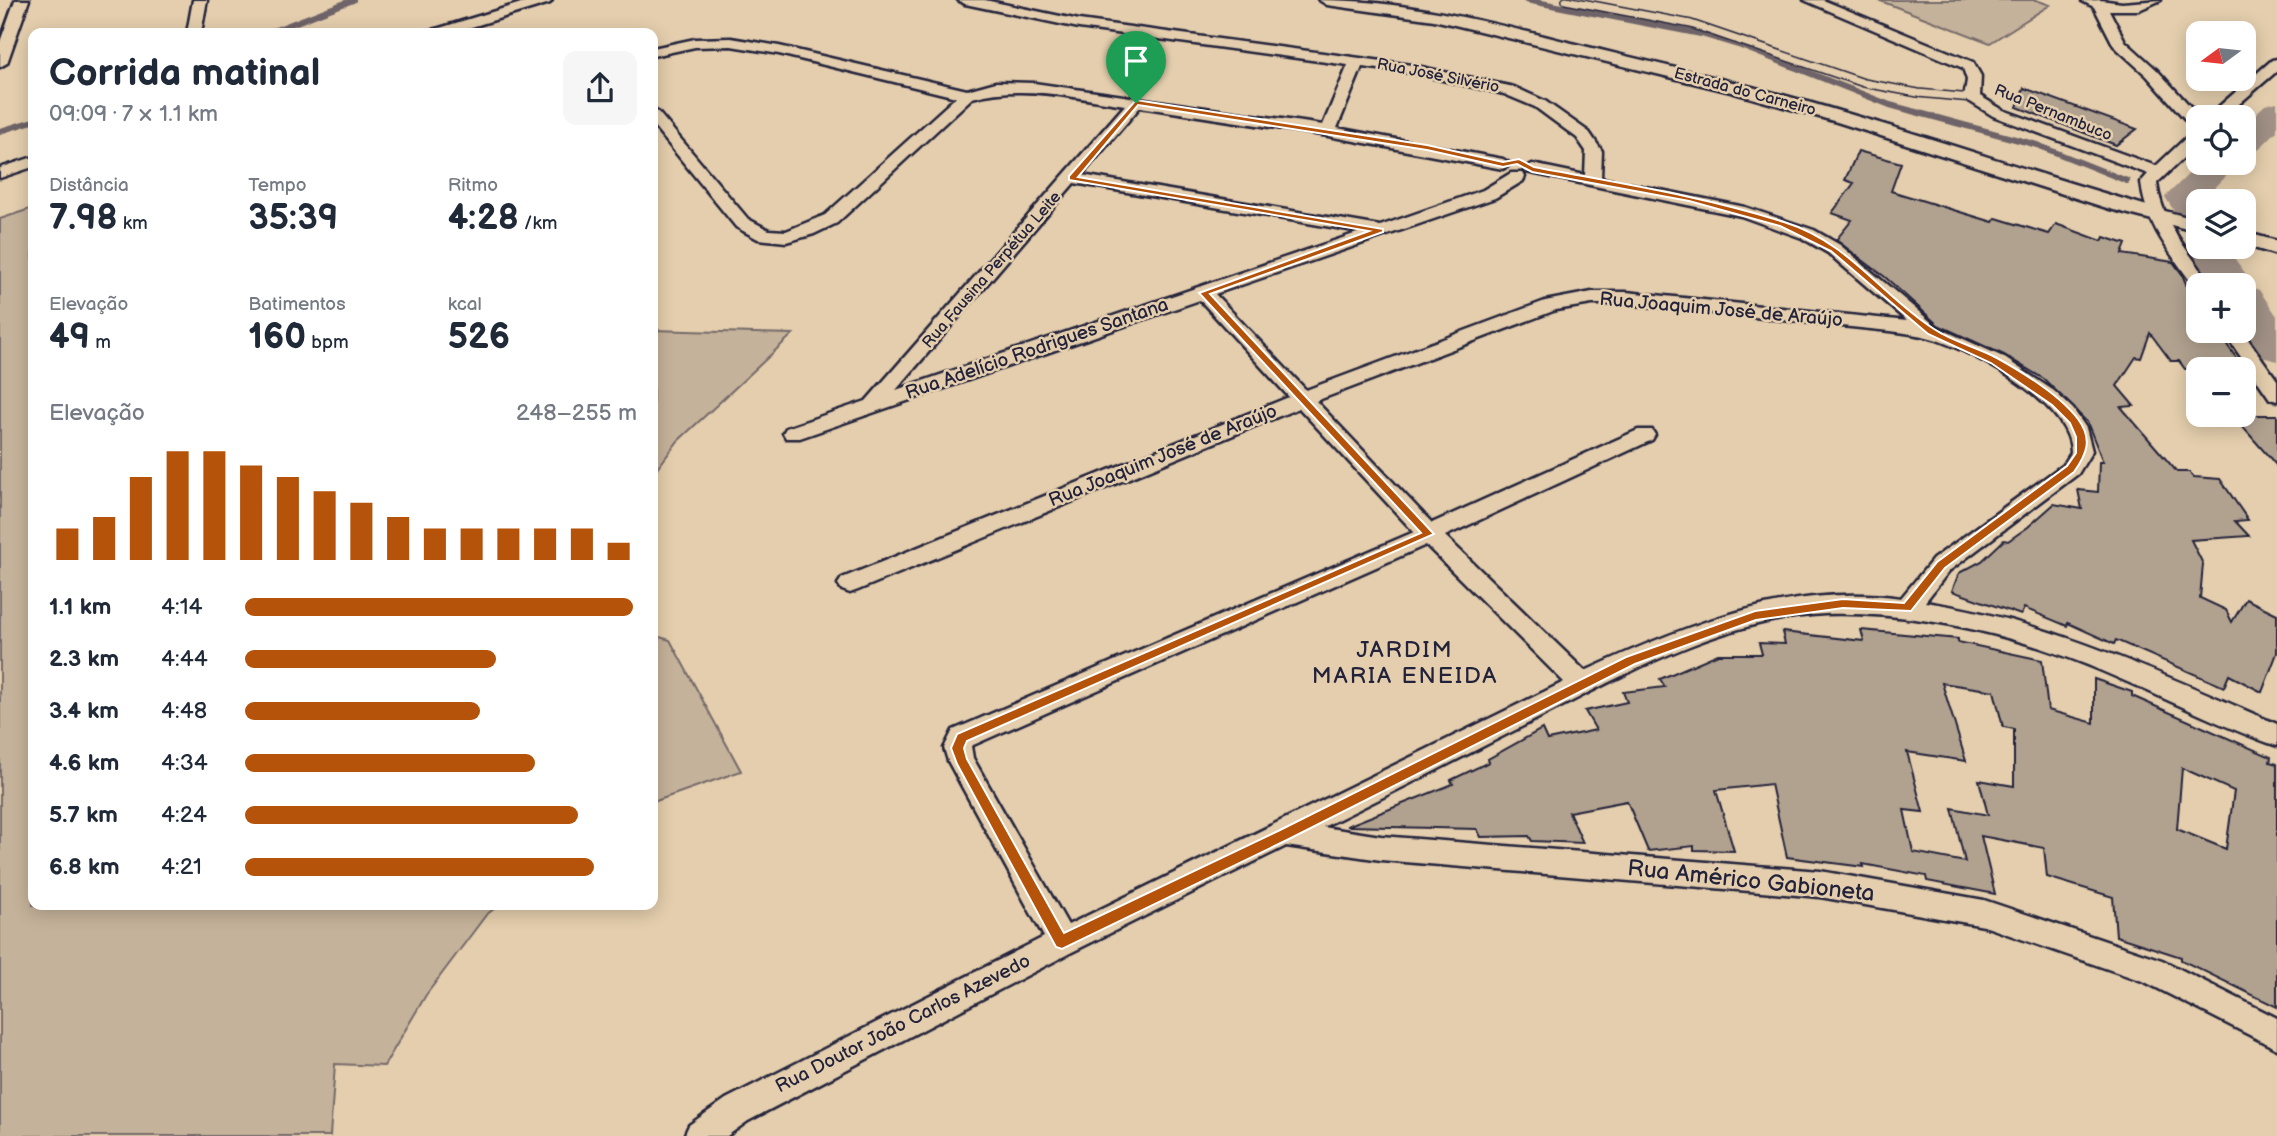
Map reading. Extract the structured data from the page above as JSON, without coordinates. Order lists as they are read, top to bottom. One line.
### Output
{"streets":{"street":["Rua José Silvério","Estrada do Carneiro","Rua Pernambuco","Rua Fausina Perpétua Leite","Rua Joaquim José de Araújo","Rua Adelício Rodrigues Santana","Rua Américo Gabioneta","Rua Doutor João Carlos Azevedo"]},"crossings":[["Rua Fausina Perpétua Leite","Rua Adelício Rodrigues Santana"],["Rua Américo Gabioneta","Rua Doutor João Carlos Azevedo"]],"districts":["JARDIM MARIA ENEIDA"],"north":"left","page":{"map_buttons":["+","−"],"heading":["Corrida matinal","09:09 · 7 × 1.1 km"],"stats":[["Distância","7.98 km"],["Tempo","35:39"],["Ritmo","4:28 /km"],["Elevação","49 m"],["Batimentos","160 bpm"],["kcal","526"]],"chart":["Elevação","248–255 m"],"list":[{"name":"1.1 km","note":"4:14"},{"name":"2.3 km","note":"4:44"},{"name":"3.4 km","note":"4:48"},{"name":"4.6 km","note":"4:34"},{"name":"5.7 km","note":"4:24"},{"name":"6.8 km","note":"4:21"}]}}
